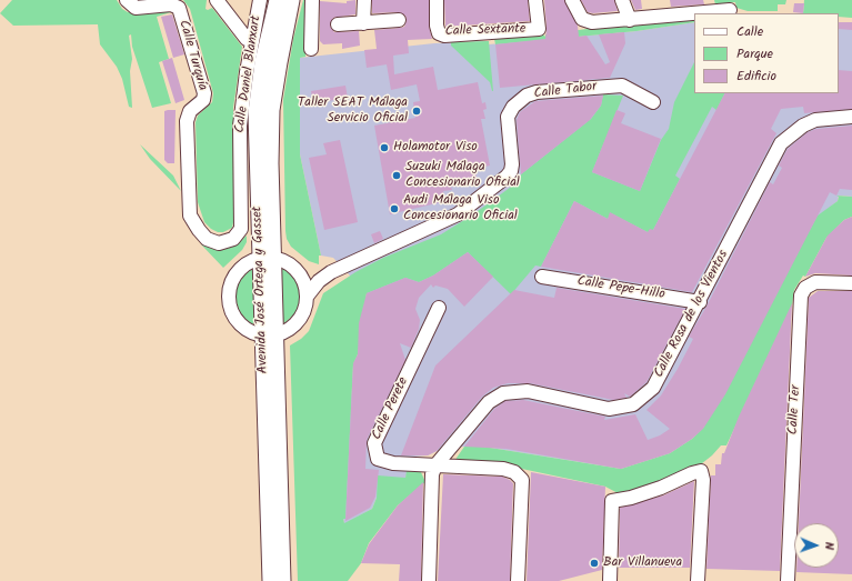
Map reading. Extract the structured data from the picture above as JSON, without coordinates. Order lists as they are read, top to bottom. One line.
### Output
{"streets":{"main road":["Avenida José Ortega y Gasset"],"street":["Calle Sextante","Calle Turquía","Calle Daniel Blanxart","Calle Tabor","Calle Pepe-Hillo","Calle Rosa de los Vientos","Calle Perete","Calle Ter"]},"crossings":[["Calle Turquía","Calle Daniel Blanxart"],["Calle Pepe-Hillo","Calle Rosa de los Vientos"],["Calle Rosa de los Vientos","Calle Perete"]],"places":["Taller SEAT Málaga Servicio Oficial","Holamotor Viso","Suzuki Málaga Concesionario Oficial","Audi Málaga Viso Concesionario Oficial","Bar Villanueva"],"legend":["Calle","Parque","Edificio"],"north":"right"}
